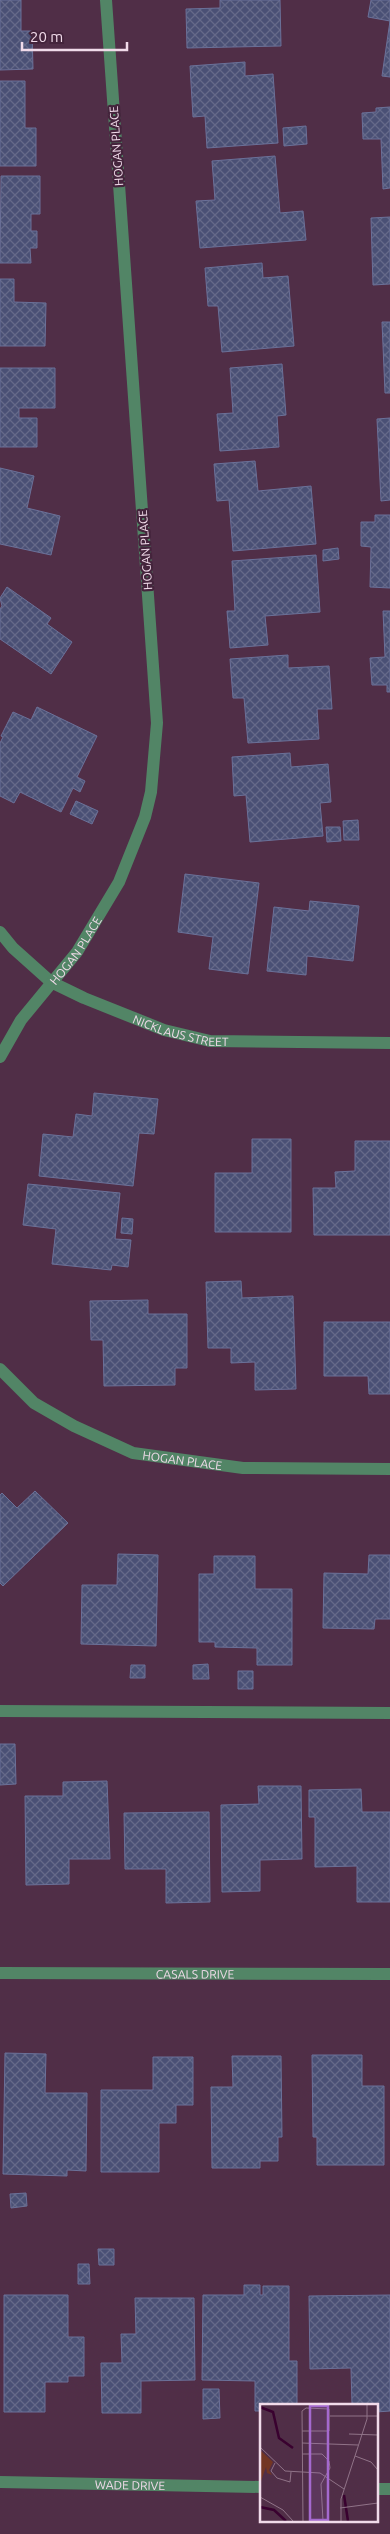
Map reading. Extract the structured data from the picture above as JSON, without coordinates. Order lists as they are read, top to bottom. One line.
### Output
{"streets":{"street":["HOGAN PLACE","NICKLAUS STREET","CASALS DRIVE","WADE DRIVE"]},"crossings":[["HOGAN PLACE","NICKLAUS STREET"]],"scale_bar":"20 m"}
